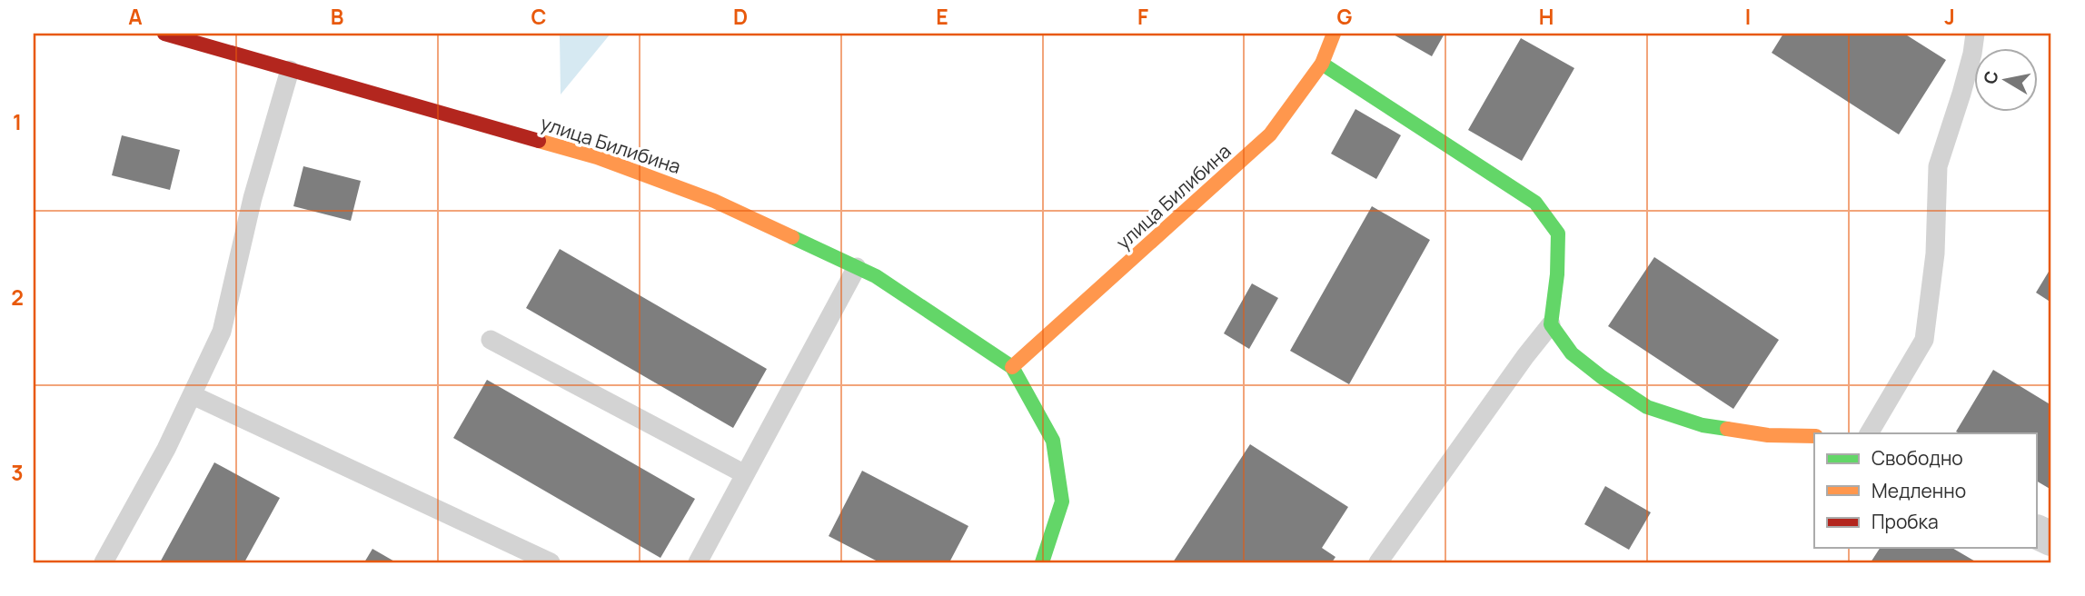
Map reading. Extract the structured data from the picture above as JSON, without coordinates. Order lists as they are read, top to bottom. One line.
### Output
{"streets":{"street":["улица Билибина"]},"legend":["Свободно","Медленно","Пробка"],"north":"left","grid":{"columns":["A","B","C","D","E","F","G","H","I","J"],"rows":["1","2","3"]}}
